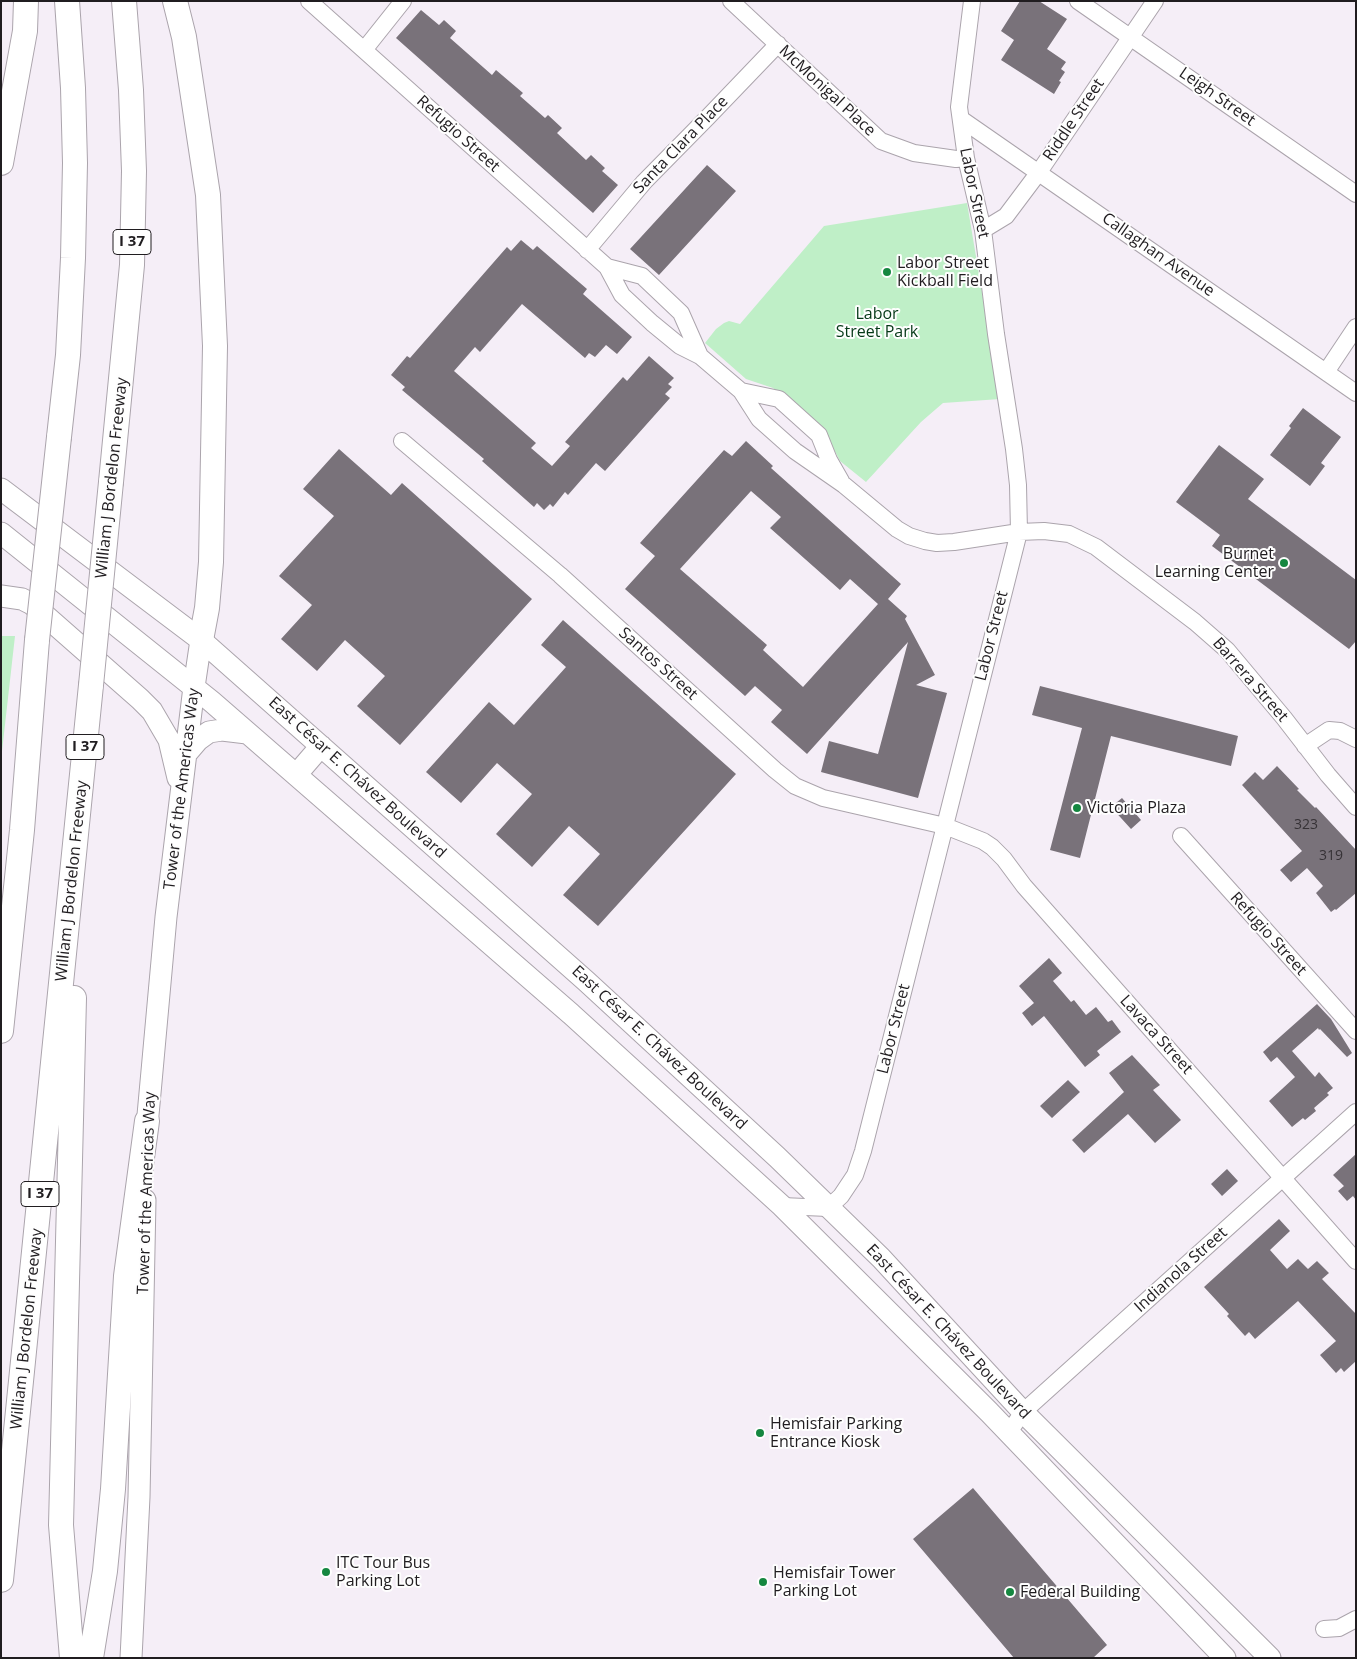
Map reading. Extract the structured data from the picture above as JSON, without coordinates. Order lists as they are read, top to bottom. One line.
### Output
{"streets":{"highway":["I 37","William J Bordelon Freeway"],"main road":["East César E. Chávez Boulevard","Tower of the Americas Way"],"street":["McMonigal Place","Leigh Street","Riddle Street","Refugio Street","Santa Clara Place","Labor Street","Callaghan Avenue","Santos Street","Barrera Street","Lavaca Street","Indianola Street"]},"crossings":[["McMonigal Place","Santa Clara Place"],["McMonigal Place","Labor Street"],["Leigh Street","Riddle Street"],["Riddle Street","Labor Street"],["Riddle Street","Callaghan Avenue"],["Refugio Street","Santa Clara Place"],["Refugio Street","Labor Street"],["Refugio Street","Barrera Street"],["Labor Street","Callaghan Avenue"],["Labor Street","Santos Street"],["Labor Street","Barrera Street"],["Labor Street","East César E. Chávez Boulevard"],["Labor Street","Lavaca Street"],["Santos Street","Lavaca Street"],["East César E. Chávez Boulevard","Tower of the Americas Way"],["East César E. Chávez Boulevard","Indianola Street"],["Lavaca Street","Indianola Street"]],"parks":["Labor Street Park"],"places":["Labor Street Kickball Field","Burnet Learning Center","Victoria Plaza","Hemisfair Parking Entrance Kiosk","ITC Tour Bus Parking Lot","Hemisfair Tower Parking Lot","Federal Building"],"house_numbers":["323","319"]}
